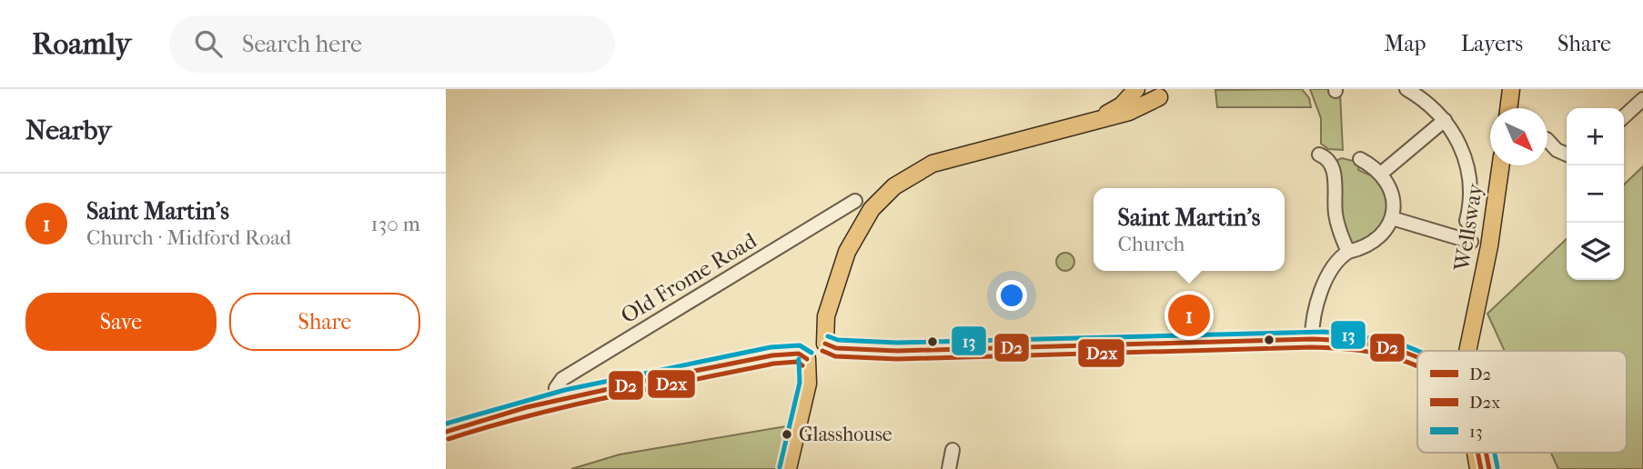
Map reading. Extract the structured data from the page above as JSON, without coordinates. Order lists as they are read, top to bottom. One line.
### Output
{"streets":{"main road":["Wellsway"],"street":["Old Frome Road"]},"places":["Glasshouse"],"lines":["transit line 13","transit line D2","transit line D2x"],"legend":["D2","D2x","13"],"north":"bottom right","page":{"header":"Roamly","search":"Search here","nav":["Map","Layers","Share"],"heading":"Nearby","map_buttons":["+","−"],"list":[{"mark":"1","name":"Saint Martin's","note":"Church · Midford Road","value":"130 m"}],"popup":["Saint Martin's","Church"],"buttons":["Save","Share"],"pins":"1"}}
